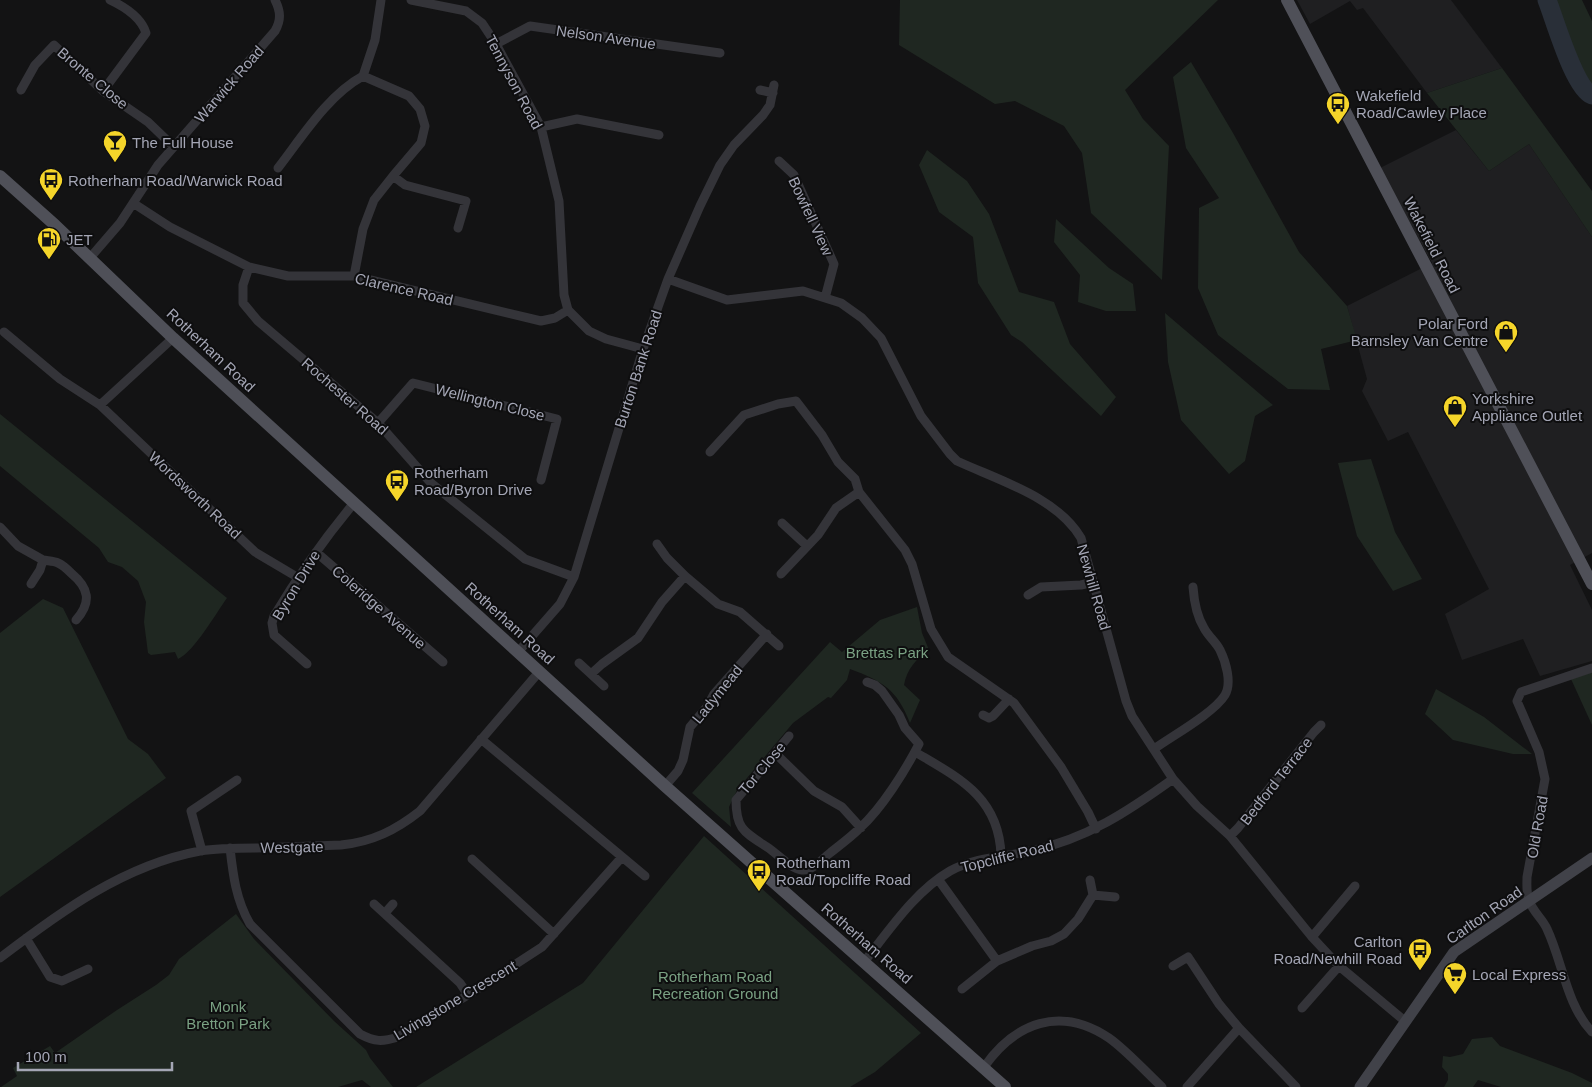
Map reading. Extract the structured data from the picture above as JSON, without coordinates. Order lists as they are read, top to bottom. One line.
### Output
{"streets":{"main road":["Wakefield Road","Rotherham Road","Carlton Road"],"street":["Nelson Avenue","Bronte Close","Tennyson Road","Warwick Road","Bowfell View","Clarence Road","Burton Bank Road","Rochester Road","Wellington Close","Wordsworth Road","Byron Drive","Newhill Road","Coleridge Avenue","Ladymead","Tor Close","Bedford Terrace","Old Road","Westgate","Topcliffe Road","Livingstone Crescent"]},"crossings":[["Nelson Avenue","Tennyson Road"],["Bronte Close","Warwick Road"],["Tennyson Road","Clarence Road"],["Warwick Road","Clarence Road"],["Warwick Road","Rotherham Road"],["Bowfell View","Newhill Road"],["Clarence Road","Rochester Road"],["Rotherham Road","Burton Bank Road"],["Rotherham Road","Byron Drive"],["Rotherham Road","Ladymead"],["Rotherham Road","Westgate"],["Rotherham Road","Topcliffe Road"],["Burton Bank Road","Rochester Road"],["Burton Bank Road","Newhill Road"],["Rochester Road","Wellington Close"],["Wordsworth Road","Byron Drive"],["Byron Drive","Coleridge Avenue"],["Newhill Road","Bedford Terrace"],["Newhill Road","Topcliffe Road"],["Newhill Road","Carlton Road"],["Old Road","Carlton Road"],["Westgate","Livingstone Crescent"]],"parks":["Brettas Park","Rotherham Road Recreation Ground","Monk Bretton Park"],"places":{"bus stop":["Wakefield Road/Cawley Place","Rotherham Road/Warwick Road","Rotherham Road/Byron Drive","Rotherham Road/Topcliffe Road","Carlton Road/Newhill Road"],"bar":["The Full House"],"fuel station":["JET"],"shop":["Polar Ford Barnsley Van Centre","Yorkshire Appliance Outlet"],"supermarket":["Local Express"]},"scale_bar":"100 m"}
